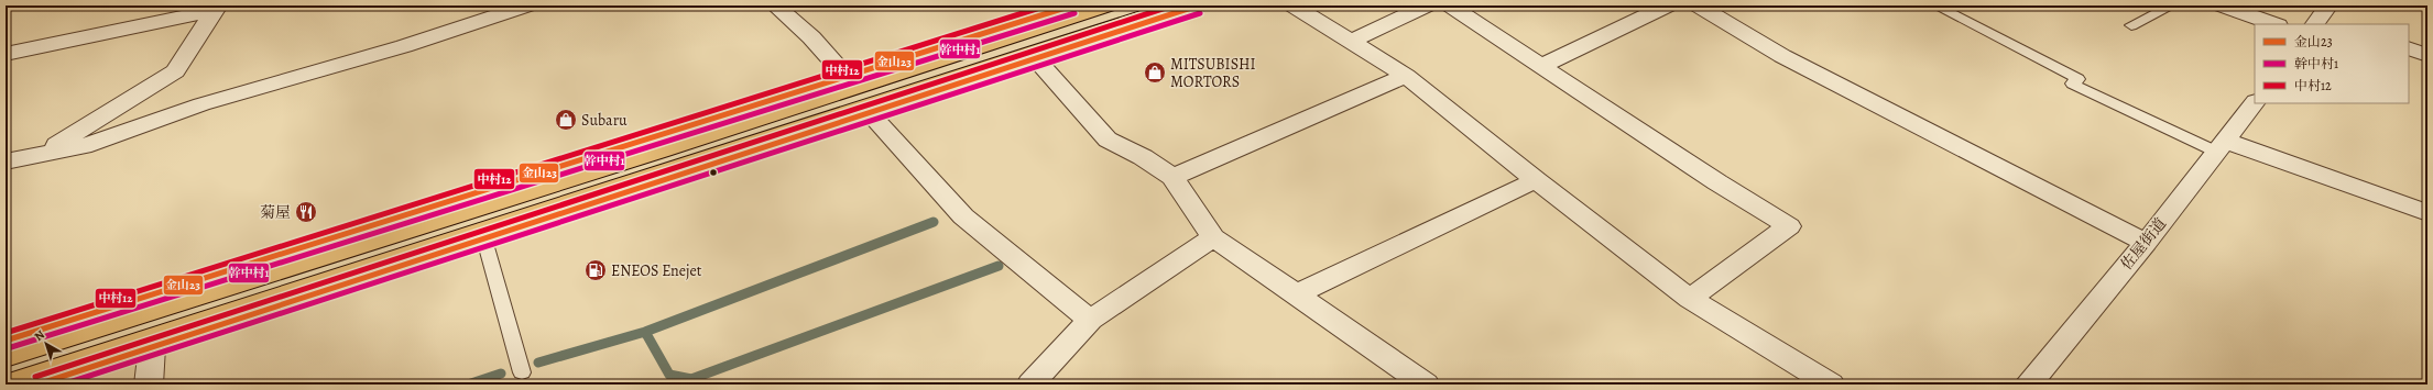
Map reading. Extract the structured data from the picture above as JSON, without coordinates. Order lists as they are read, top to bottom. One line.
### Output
{"streets":{"street":["佐屋街道"]},"places":{"shop":["MITSUBISHI MORTORS","Subaru"],"restaurant":["菊屋"],"fuel station":["ENEOS Enejet"]},"lines":["transit line 金山23","transit line 中村12","transit line 幹中村1"],"legend":["金山23","幹中村1","中村12"],"north":"top left"}
